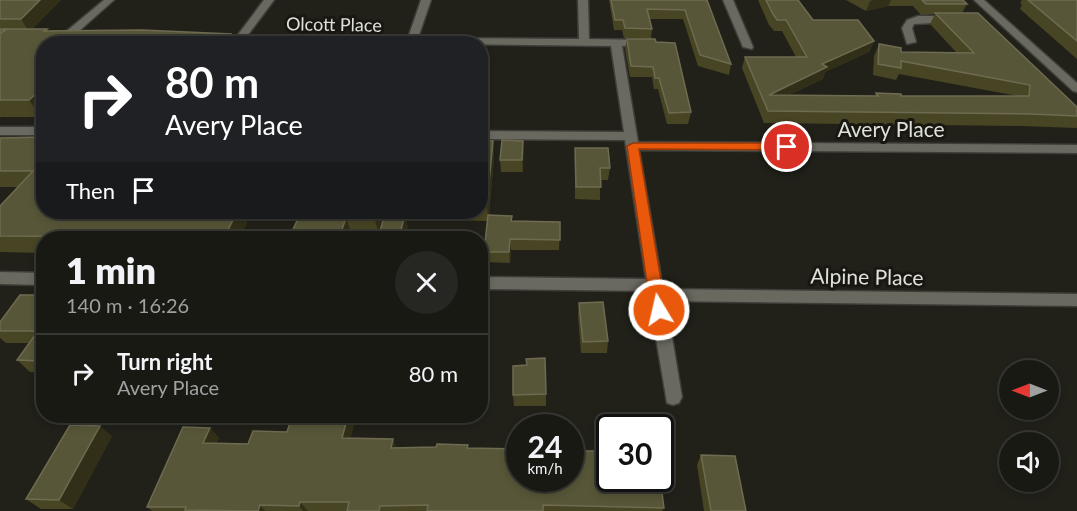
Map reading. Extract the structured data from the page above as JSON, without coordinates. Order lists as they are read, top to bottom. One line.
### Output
{"streets":{"street":["Olcott Place","Avery Place","Alpine Place"]},"north":"left","page":{"turn":["80 m","Avery Place"],"then":"Then","heading":["1 min","140 m · 16:26"],"list":[{"name":"Turn right","note":"Avery Place","value":"80 m"}],"speed":"24 km/h","limit":"30"}}
